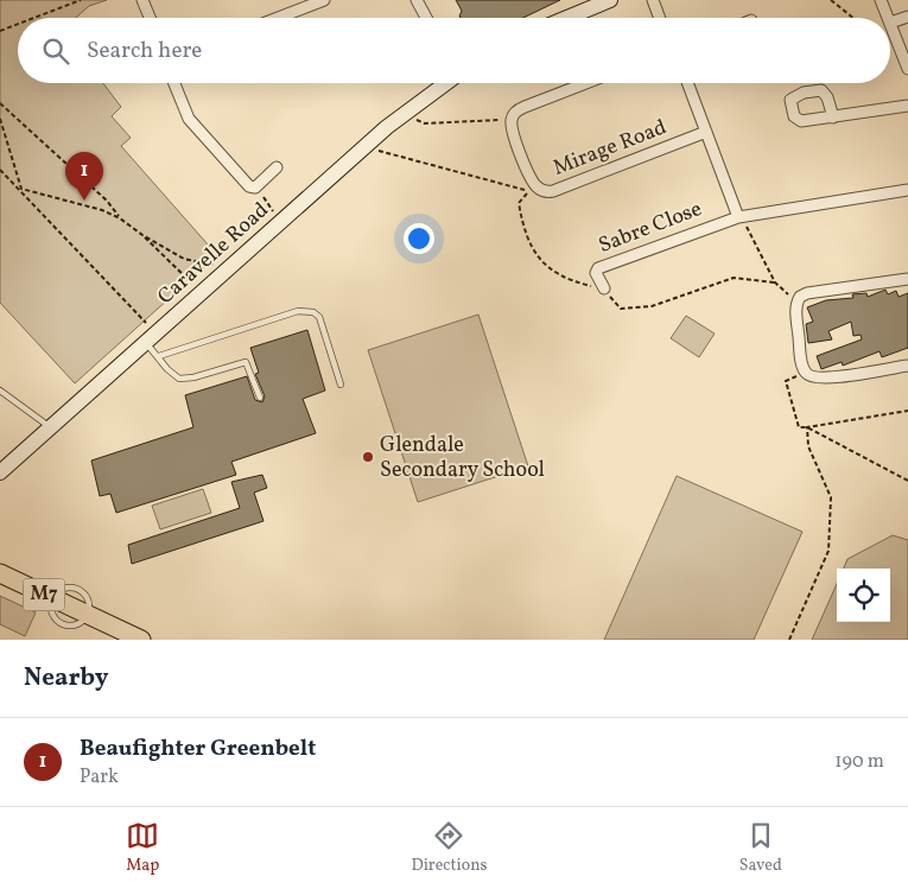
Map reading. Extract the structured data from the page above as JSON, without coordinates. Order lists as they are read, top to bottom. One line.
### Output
{"streets":{"main road":["M7"],"street":["Mirage Road","Sabre Close","Caravelle Road"]},"places":["Glendale Secondary School"],"page":{"search":"Search here","pins":"1","heading":"Nearby","list":[{"mark":"1","name":"Beaufighter Greenbelt","note":"Park","value":"190 m"}],"nav":["Map","Directions","Saved"]}}
